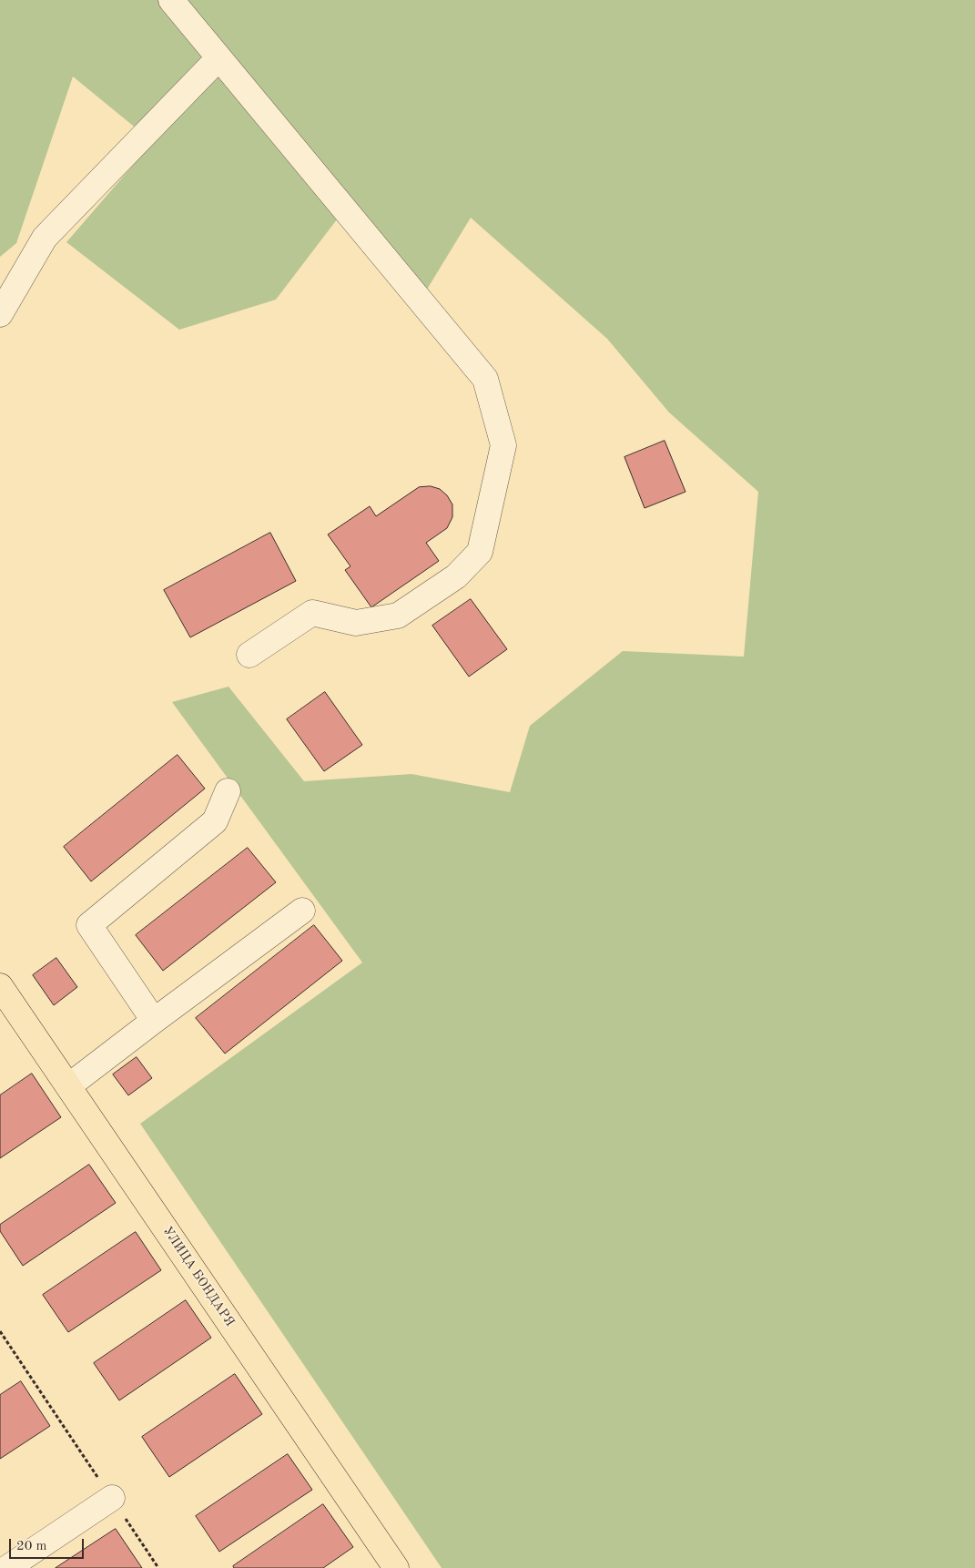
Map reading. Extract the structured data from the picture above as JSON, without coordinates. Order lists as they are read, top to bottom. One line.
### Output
{"streets":{"main road":["УЛИЦА БОНДАРЯ"]},"scale_bar":"20 m"}
